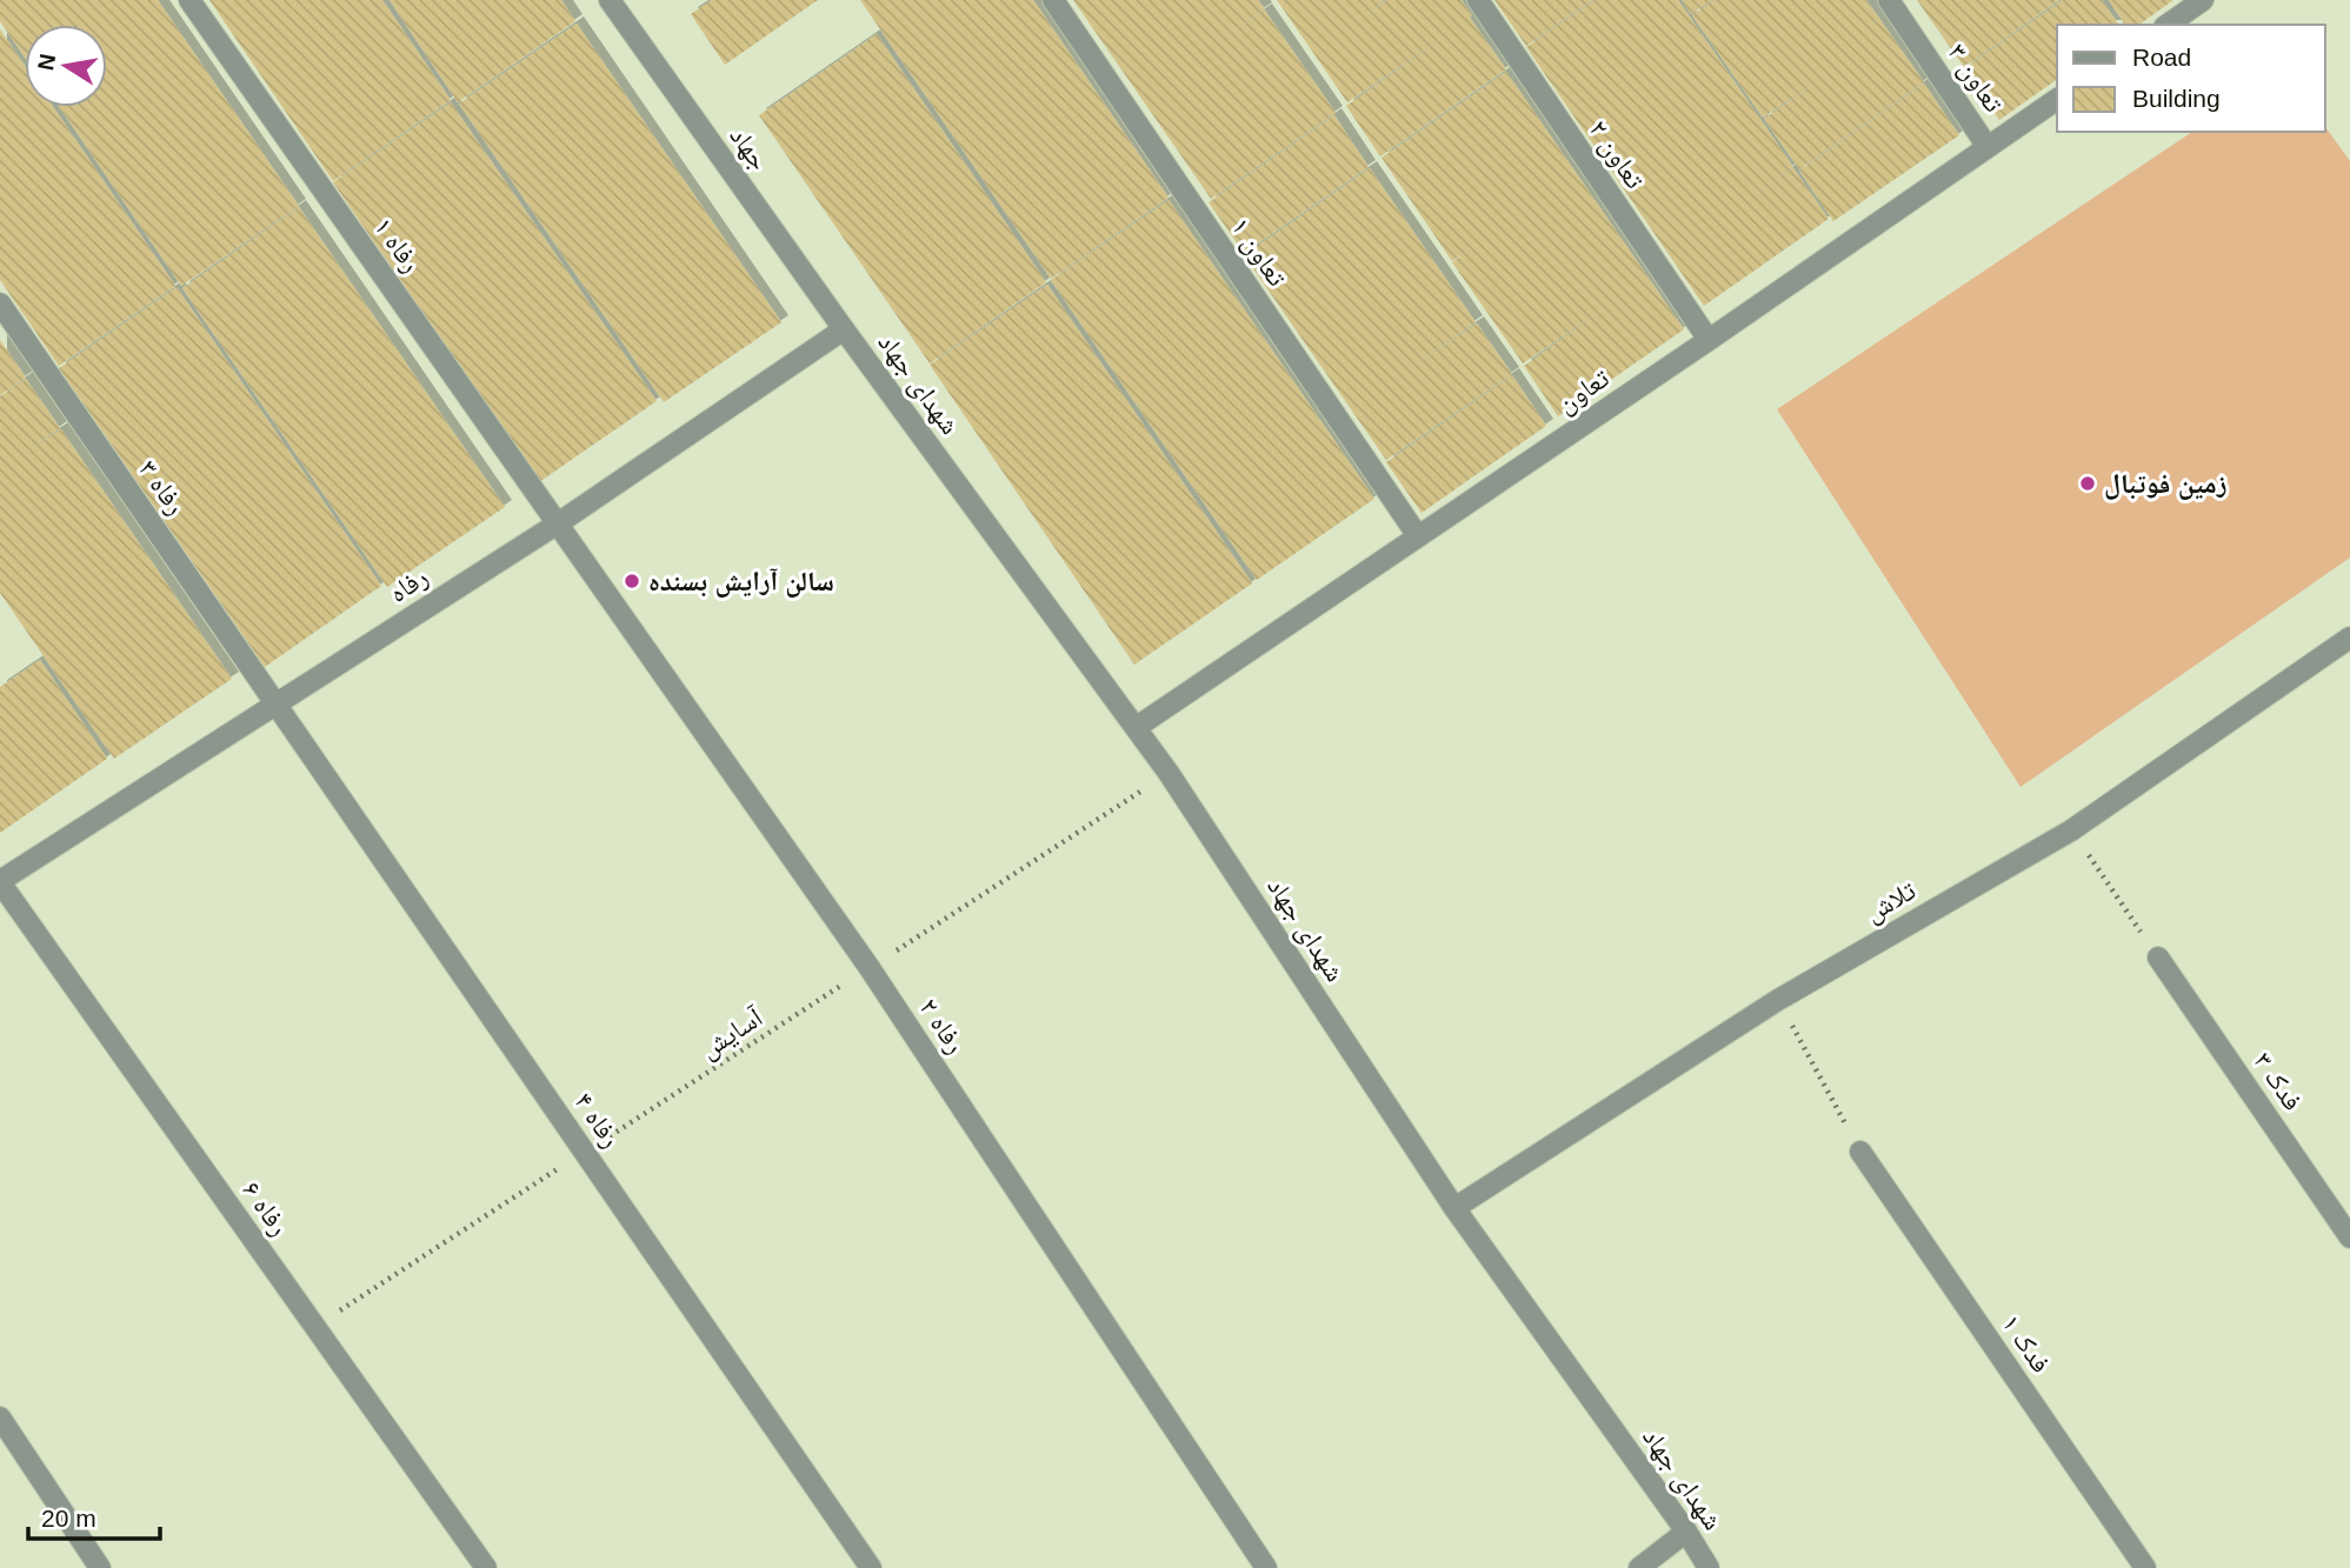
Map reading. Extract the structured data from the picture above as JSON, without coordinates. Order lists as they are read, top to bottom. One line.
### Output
{"streets":{"street":["تعاون ۳","جهاد","تعاون ۲","رفاه ۱","تعاون ۱","شهدای جهاد","تعاون","رفاه ۳","رفاه","تلاش","رفاه ۲","فدک ۳","رفاه ۴","رفاه ۶","فدک ۱"],"path":["آسایش"]},"crossings":[["تعاون ۳","تعاون"],["جهاد","شهدای جهاد"],["جهاد","رفاه"],["تعاون ۲","تعاون"],["رفاه ۱","رفاه"],["رفاه ۱","رفاه ۲"],["تعاون ۱","تعاون"],["شهدای جهاد","تعاون"],["شهدای جهاد","رفاه"],["شهدای جهاد","تلاش"],["شهدای جهاد","آسایش"],["رفاه ۳","رفاه"],["رفاه ۳","رفاه ۴"],["رفاه","رفاه ۲"],["رفاه","رفاه ۴"],["رفاه","رفاه ۶"],["رفاه ۲","آسایش"],["آسایش","رفاه ۴"],["آسایش","رفاه ۶"]],"places":["زمین فوتبال","سالن آرایش بسنده"],"legend":["Road","Building"],"scale_bar":"20 m","north":"left"}
